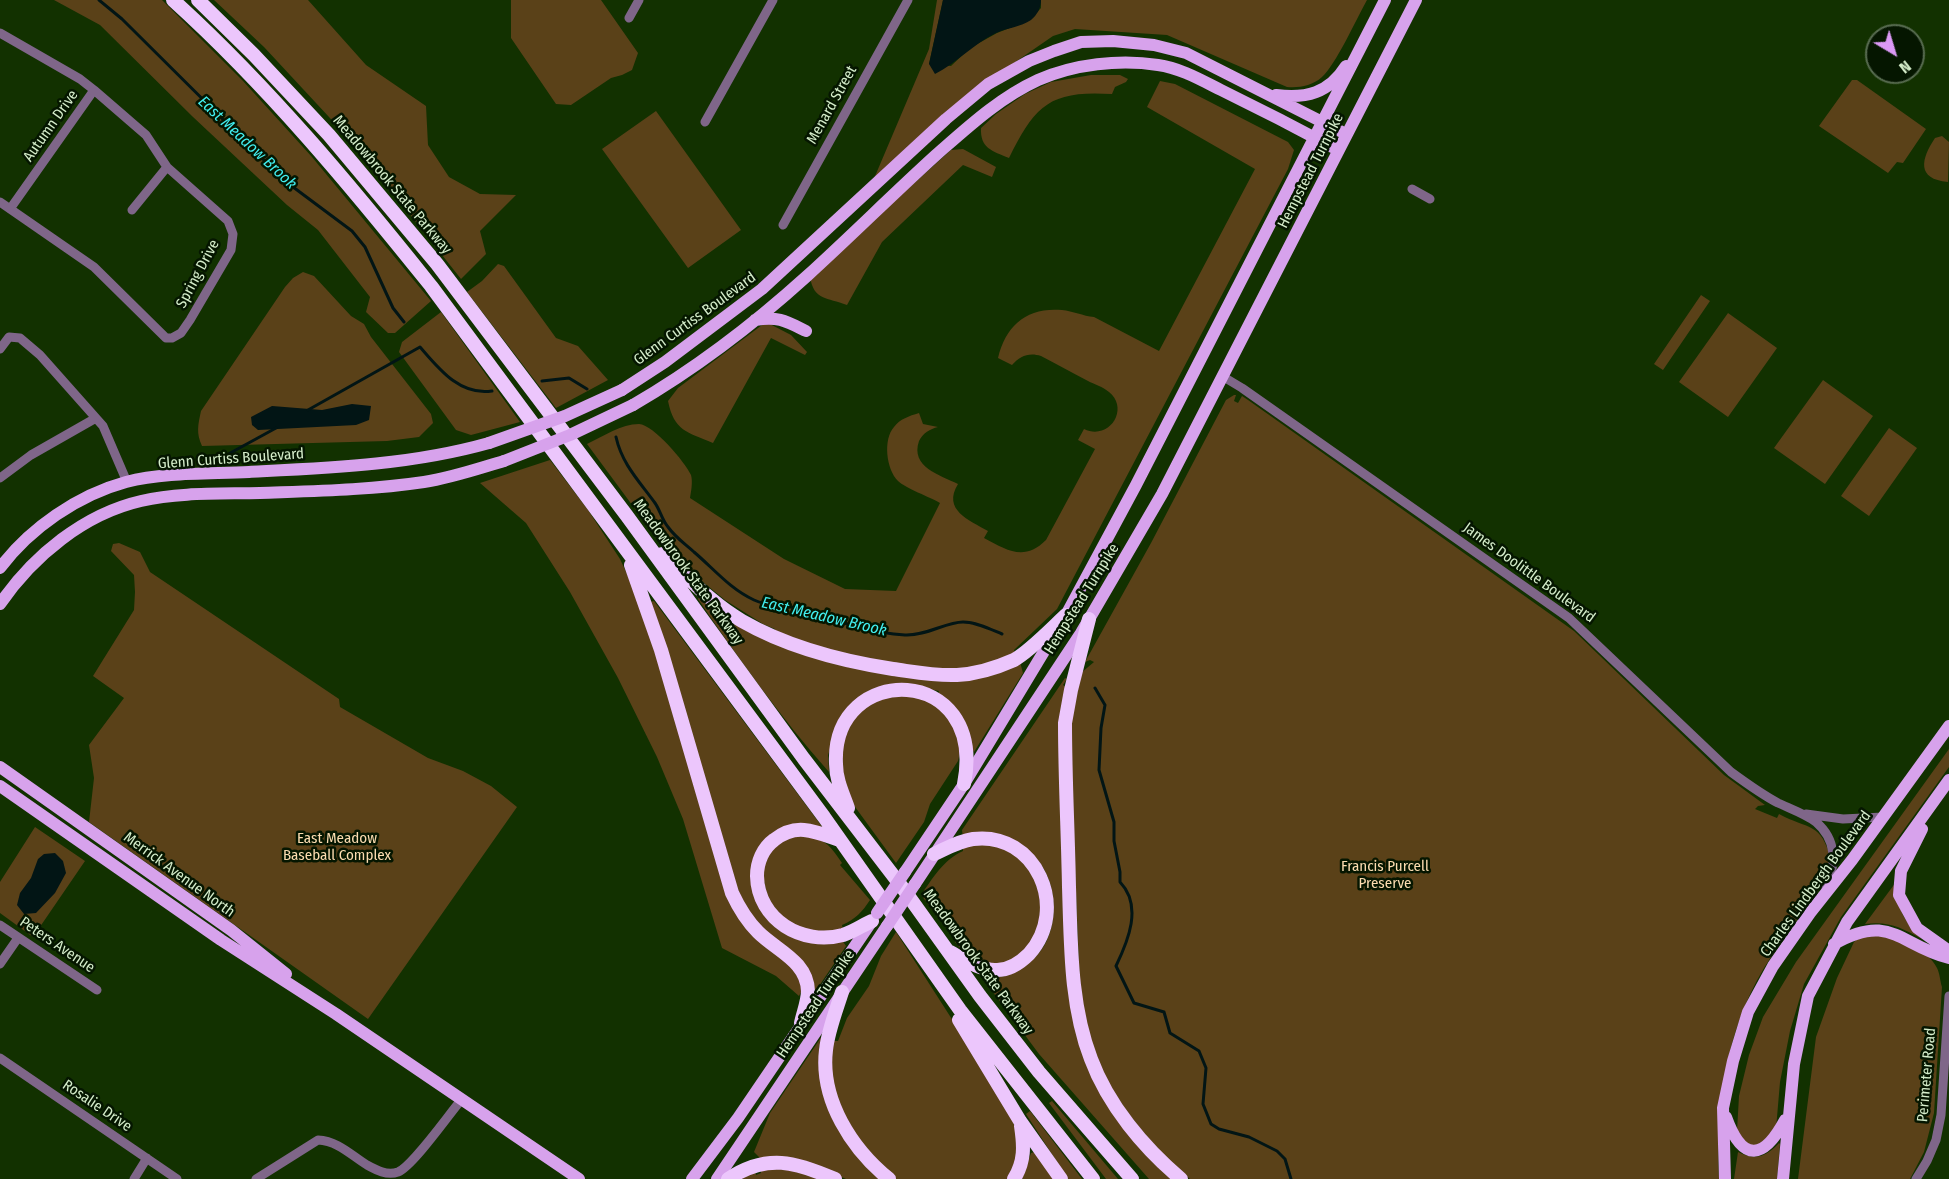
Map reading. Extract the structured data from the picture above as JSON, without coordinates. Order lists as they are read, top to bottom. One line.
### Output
{"streets":{"highway":["Meadowbrook State Parkway"],"main road":["Hempstead Turnpike","Glenn Curtiss Boulevard","Merrick Avenue North","Charles Lindbergh Boulevard"],"street":["Menard Street","Autumn Drive","Spring Drive","James Doolittle Boulevard","Peters Avenue","Perimeter Road","Rosalie Drive"]},"crossings":[["Autumn Drive","Spring Drive"],["Hempstead Turnpike","Glenn Curtiss Boulevard"],["Hempstead Turnpike","James Doolittle Boulevard"],["James Doolittle Boulevard","Charles Lindbergh Boulevard"]],"water":["East Meadow Brook"],"parks":["East Meadow Baseball Complex","Francis Purcell Preserve"],"north":"bottom right"}
